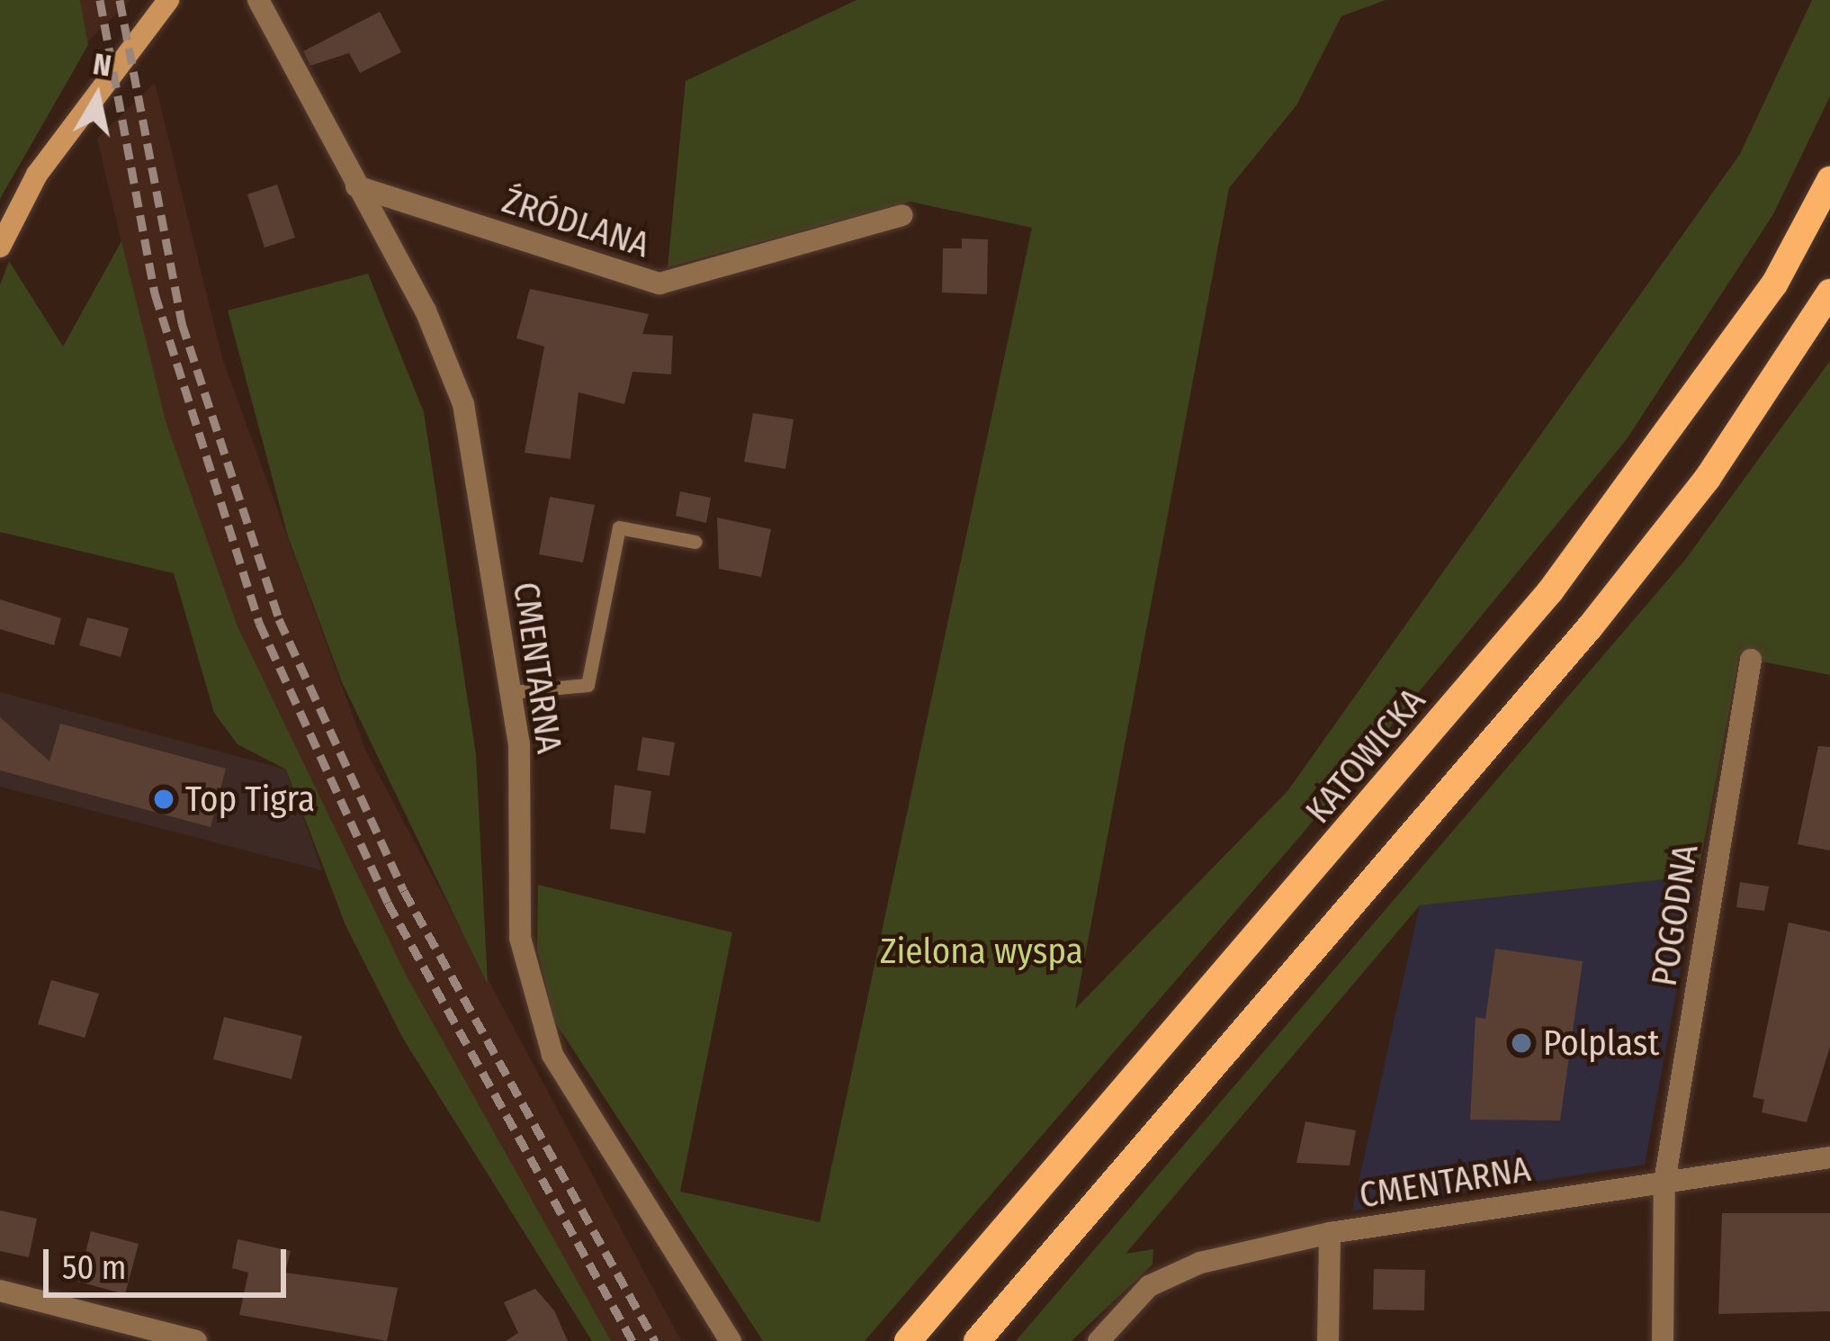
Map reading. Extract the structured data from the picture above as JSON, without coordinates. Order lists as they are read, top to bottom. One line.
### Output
{"streets":{"main road":["KATOWICKA"],"street":["ŹRÓDLANA","CMENTARNA","POGODNA"]},"crossings":[["ŹRÓDLANA","CMENTARNA"],["CMENTARNA","POGODNA"]],"parks":["Zielona wyspa"],"places":["Top Tigra","Polplast"],"scale_bar":"50 m","north":"top"}
